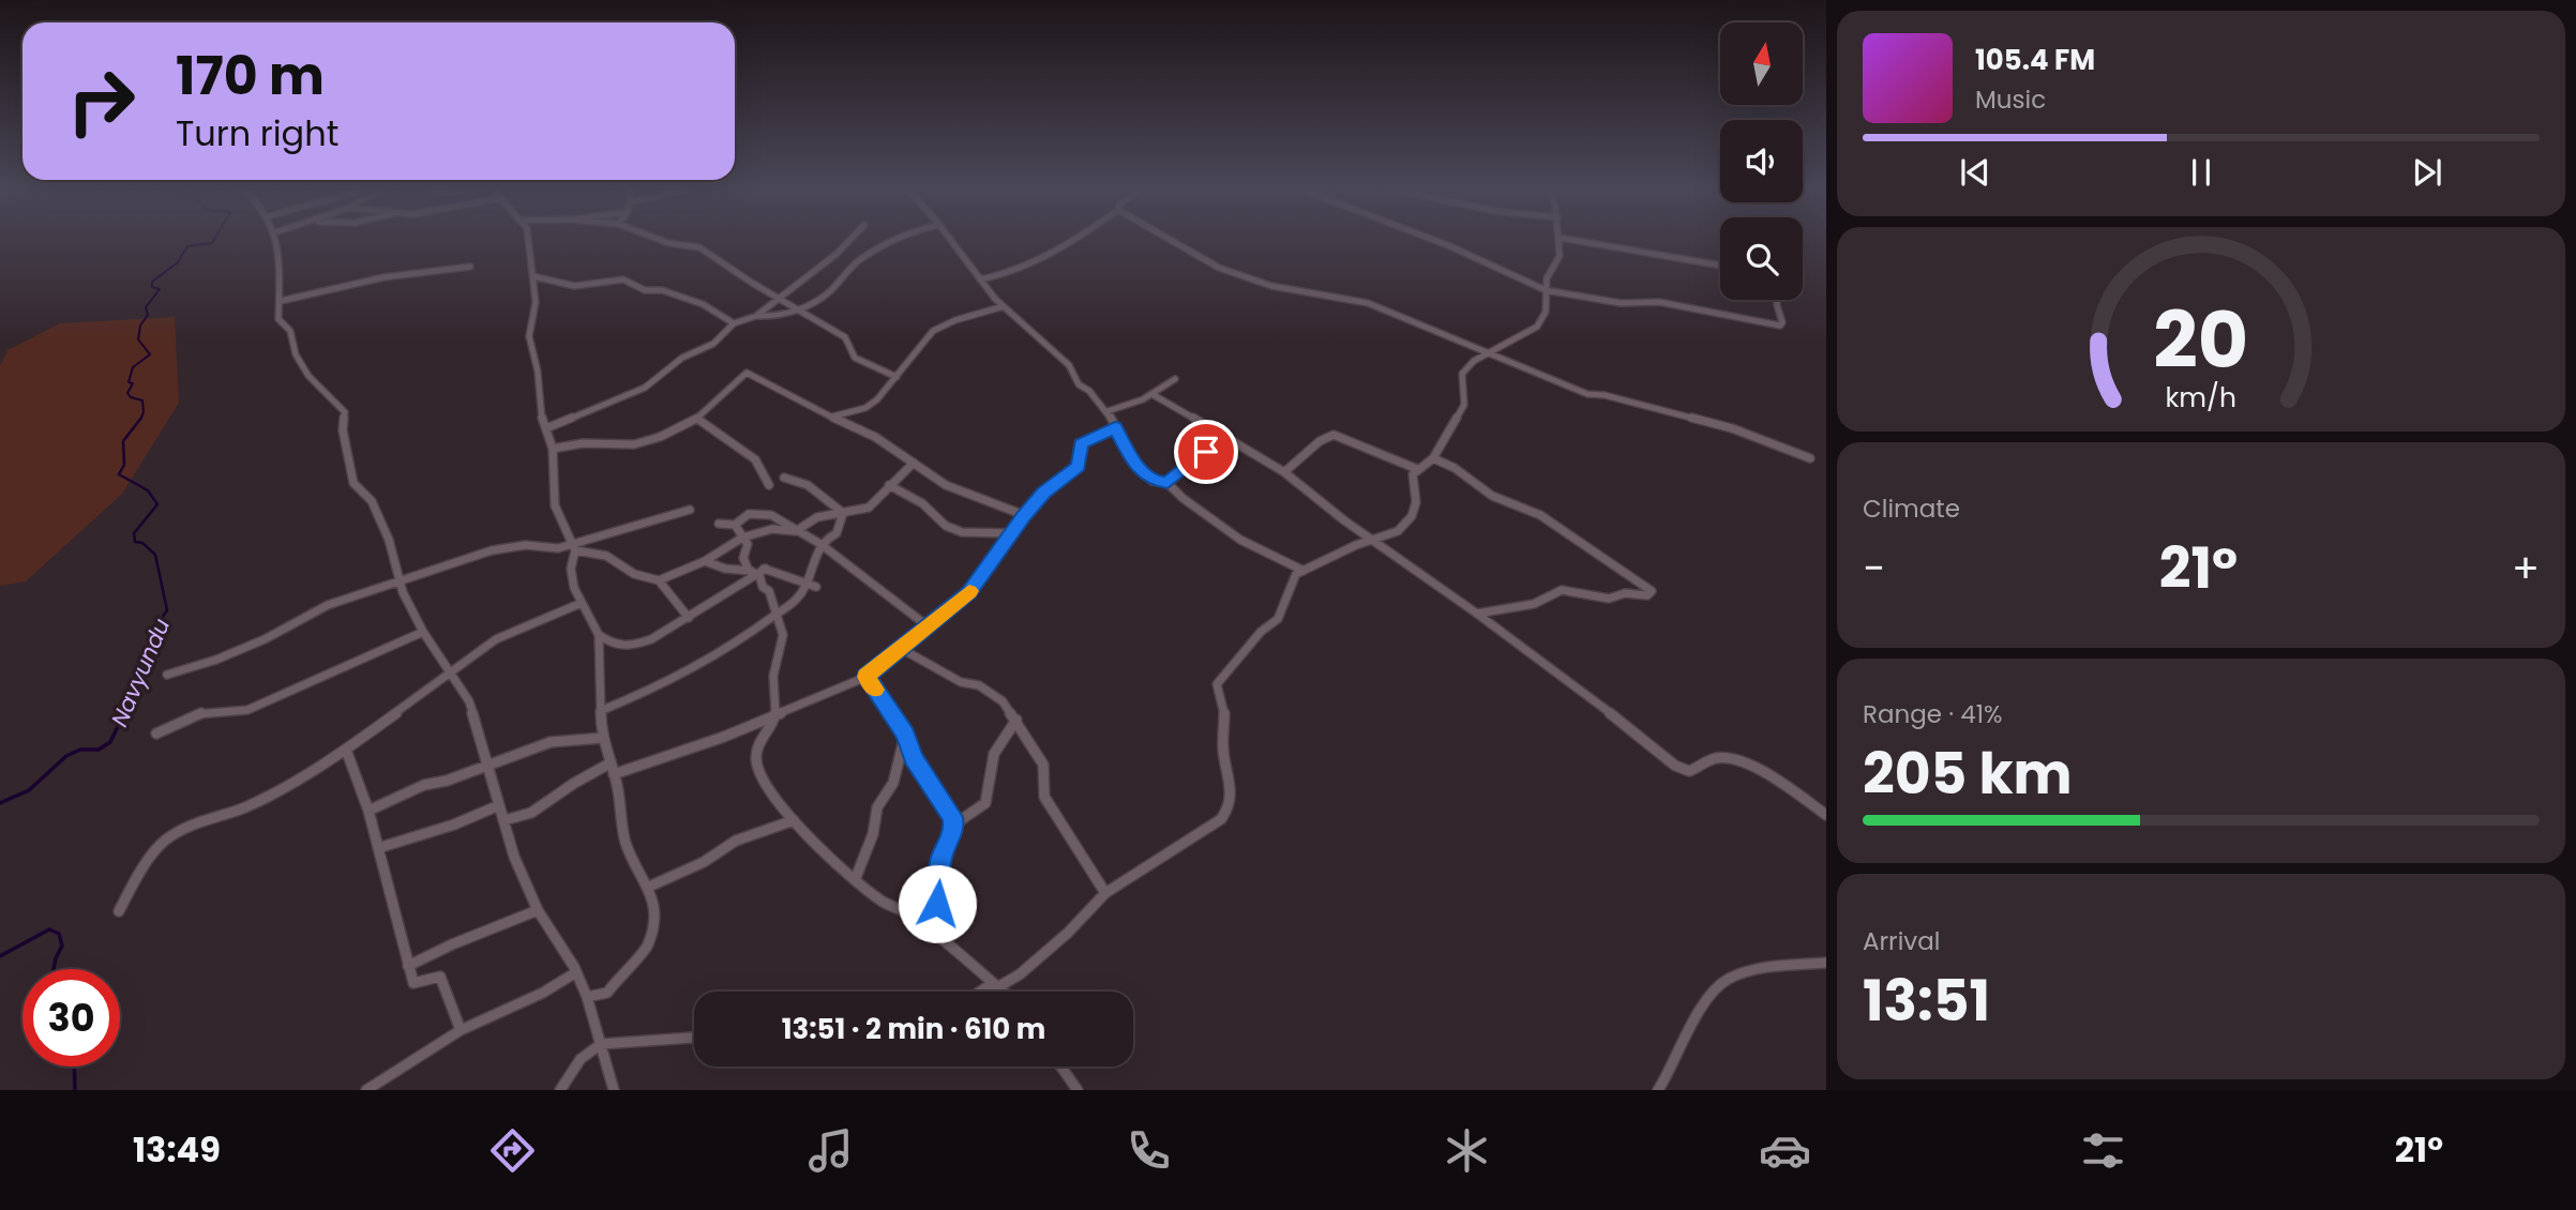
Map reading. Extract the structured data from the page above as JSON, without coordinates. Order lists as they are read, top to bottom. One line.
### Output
{"water":["Navyundu"],"north":"top","page":{"turn":["170 m","Turn right"],"song":["105.4 FM","Music"],"tile":["Climate",["Range · 41%","205 km"],["Arrival","13:51"]],"heat":["−","21°","+"],"limit":"30","trip":"13:51 · 2 min · 610 m","tabs":["13:49","21°"],"gauge":["20","km/h"]}}
